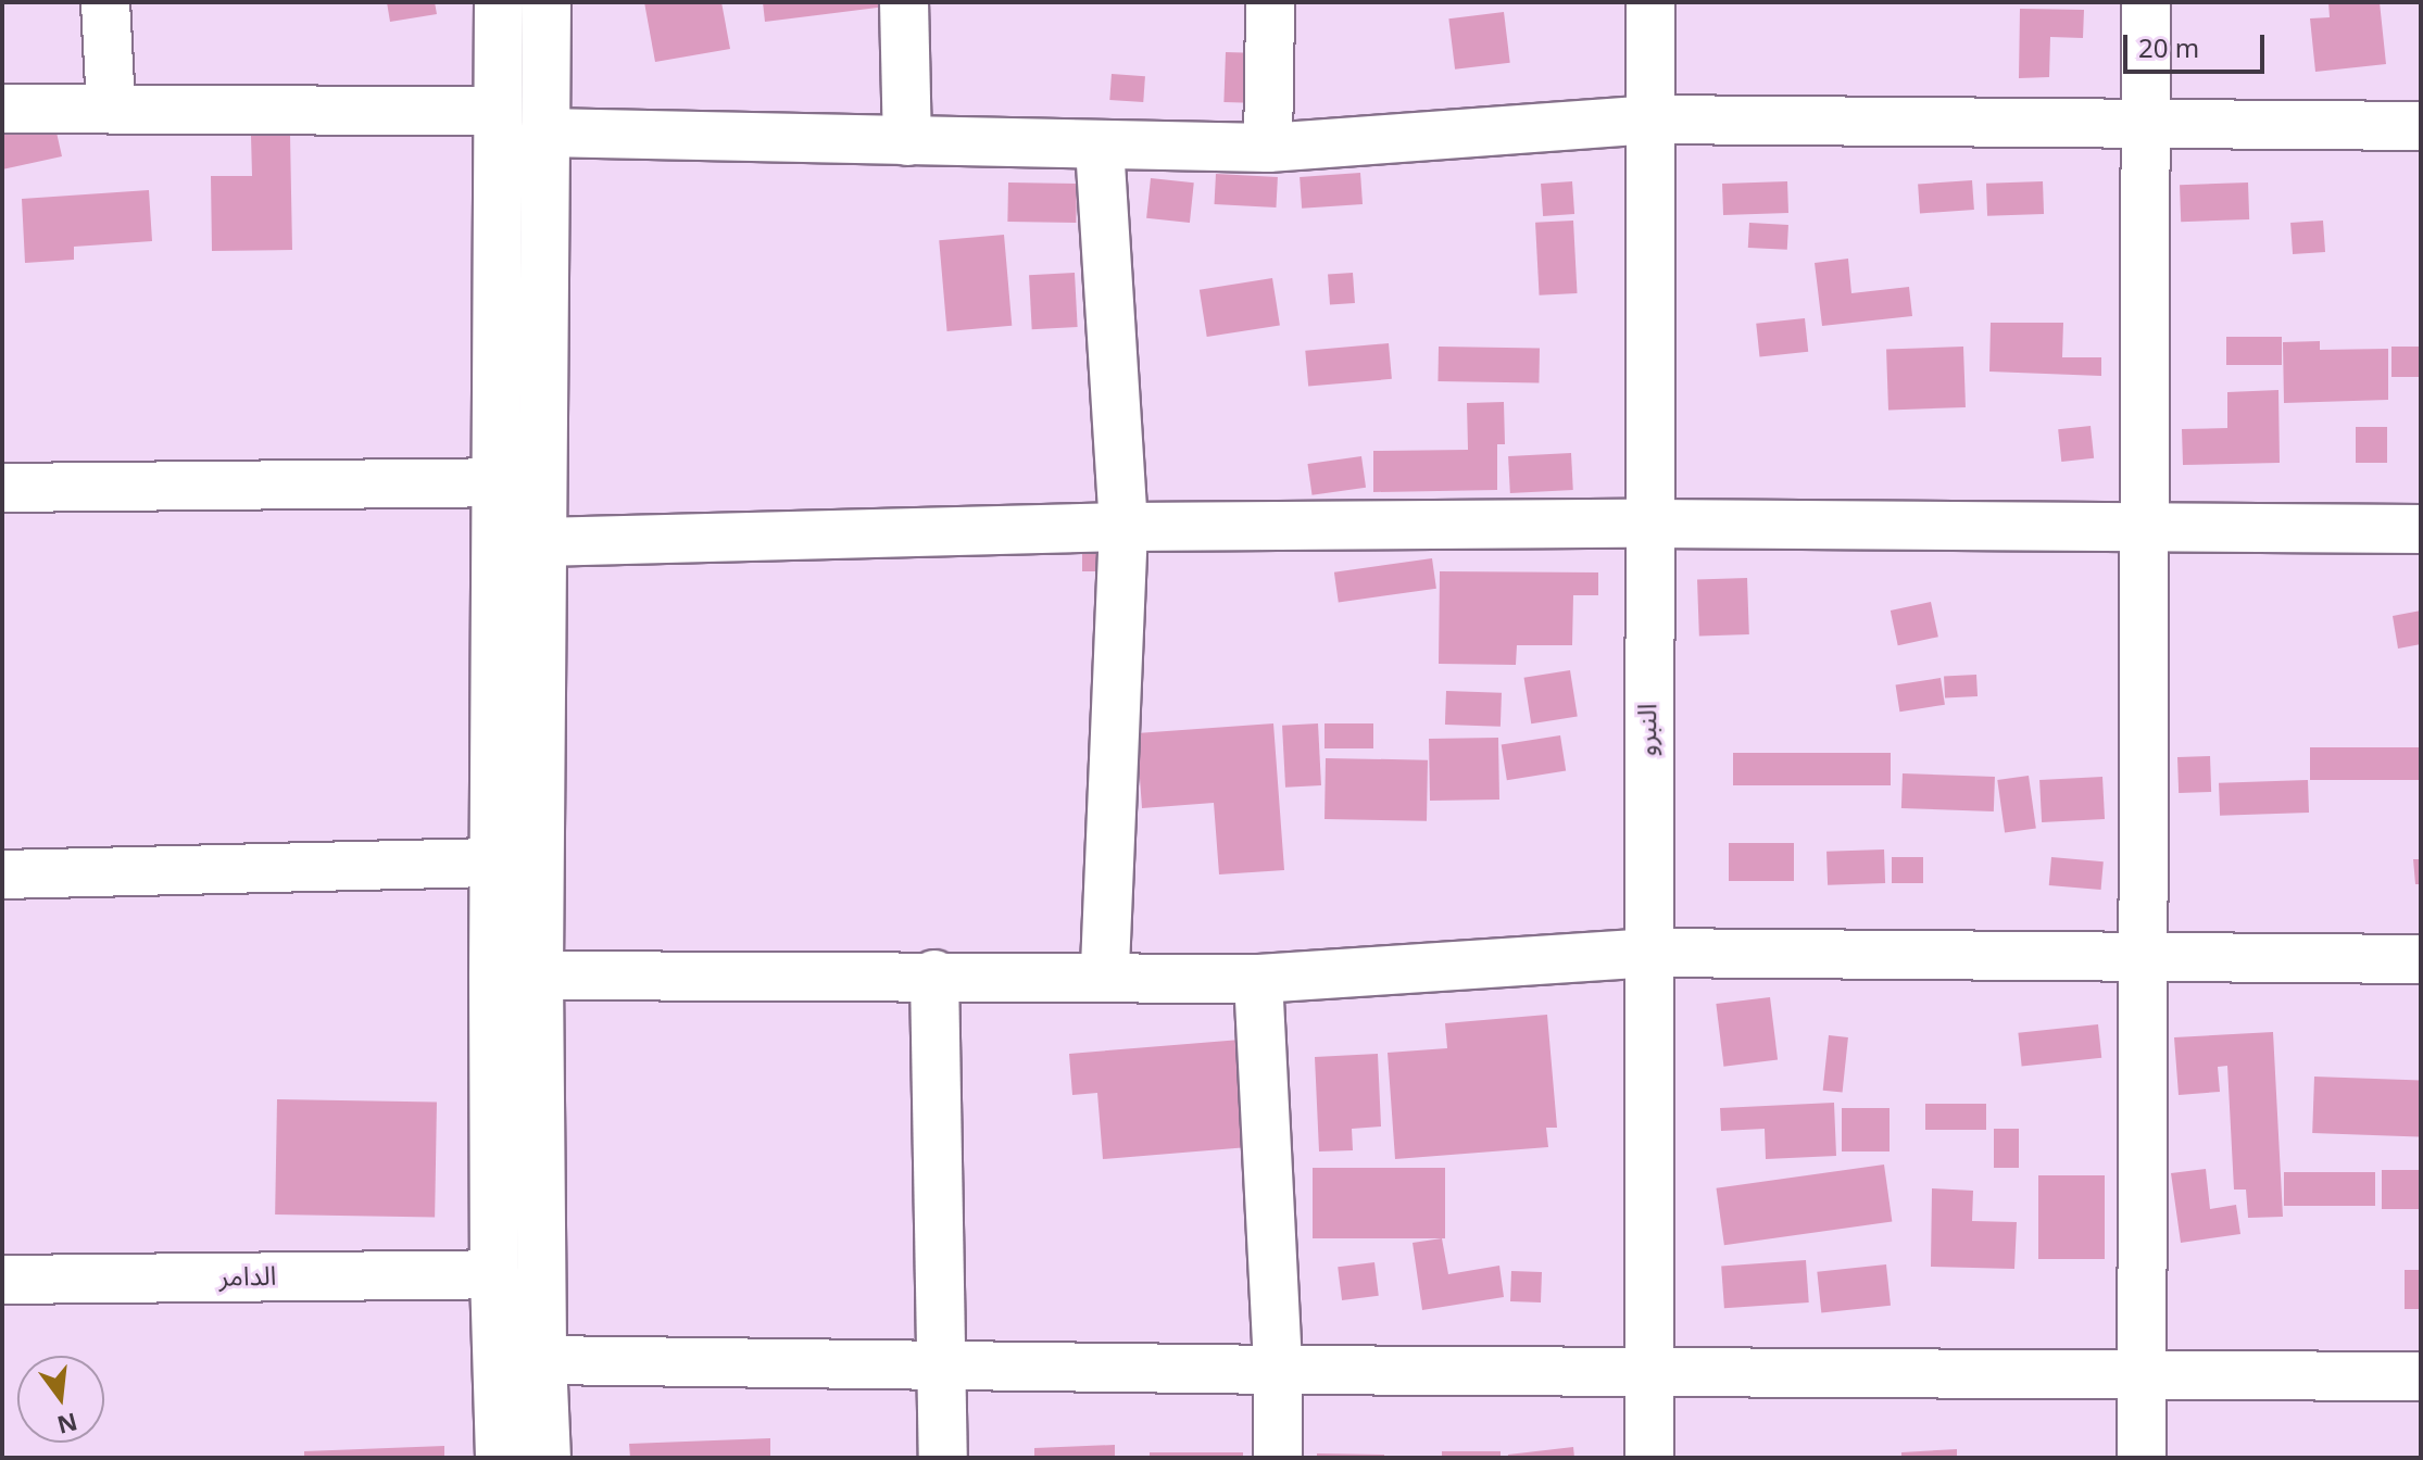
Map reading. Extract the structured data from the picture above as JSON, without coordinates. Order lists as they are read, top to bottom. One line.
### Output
{"streets":{"street":["النبرو","الدامر"]},"scale_bar":"20 m","north":"bottom"}
